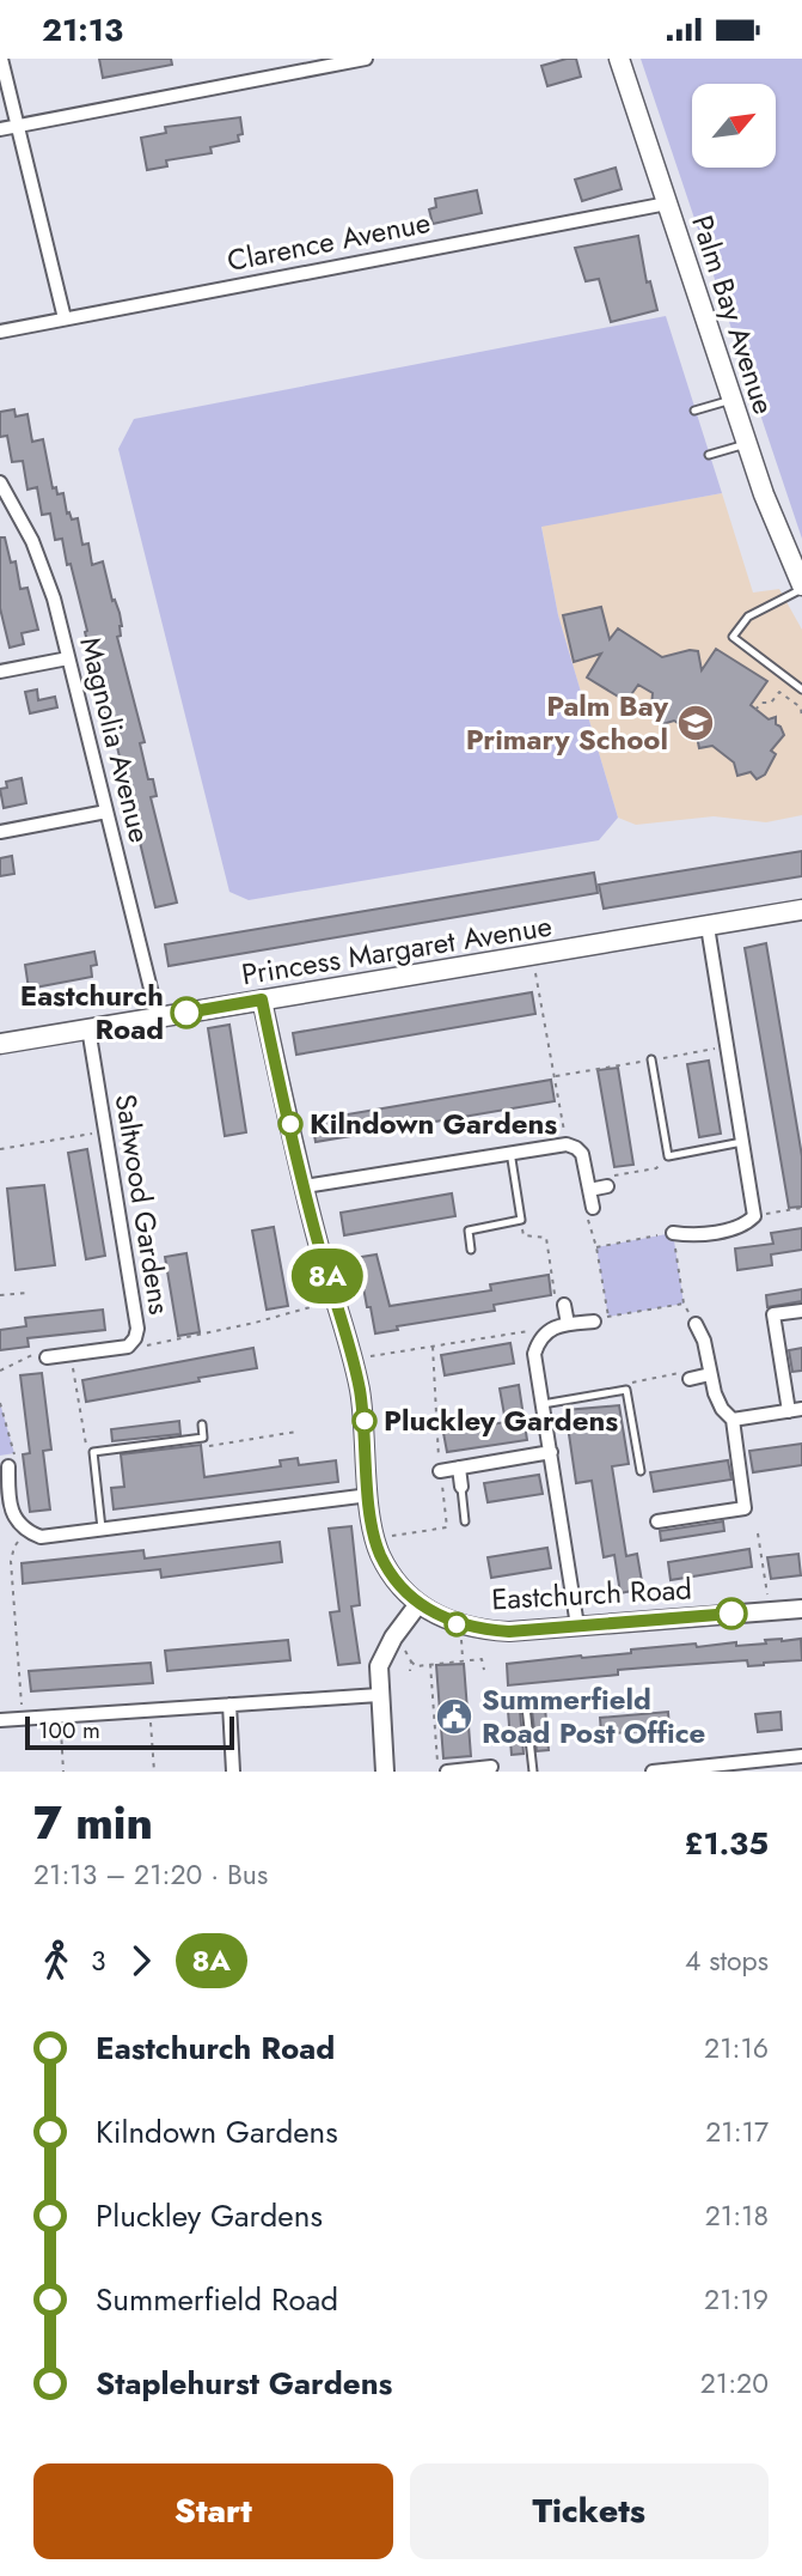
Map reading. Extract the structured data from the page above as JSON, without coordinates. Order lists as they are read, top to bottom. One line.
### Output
{"streets":{"main road":["Palm Bay Avenue","Princess Margaret Avenue"],"street":["Clarence Avenue","Magnolia Avenue","Saltwood Gardens","Eastchurch Road"]},"crossings":[["Clarence Avenue","Palm Bay Avenue"],["Magnolia Avenue","Princess Margaret Avenue"],["Princess Margaret Avenue","Saltwood Gardens"],["Princess Margaret Avenue","Eastchurch Road"]],"places":{"school or university":["Palm Bay Primary School"],"other":["Eastchurch Road","Kilndown Gardens","Pluckley Gardens"],"public building":["Summerfield Road Post Office"]},"lines":["bus line 8A"],"scale_bar":"100 m","north":"top right","page":{"status":"21:13","on_map":"8A","scale":"100 m","heading":["7 min","21:13 – 21:20 · Bus","£1.35"],"legs":["3","8A","4 stops"],"list":[{"name":"Eastchurch Road","value":"21:16"},{"name":"Kilndown Gardens","value":"21:17"},{"name":"Pluckley Gardens","value":"21:18"},{"name":"Summerfield Road","value":"21:19"},{"name":"Staplehurst Gardens","value":"21:20"}],"buttons":["Start","Tickets"]}}
